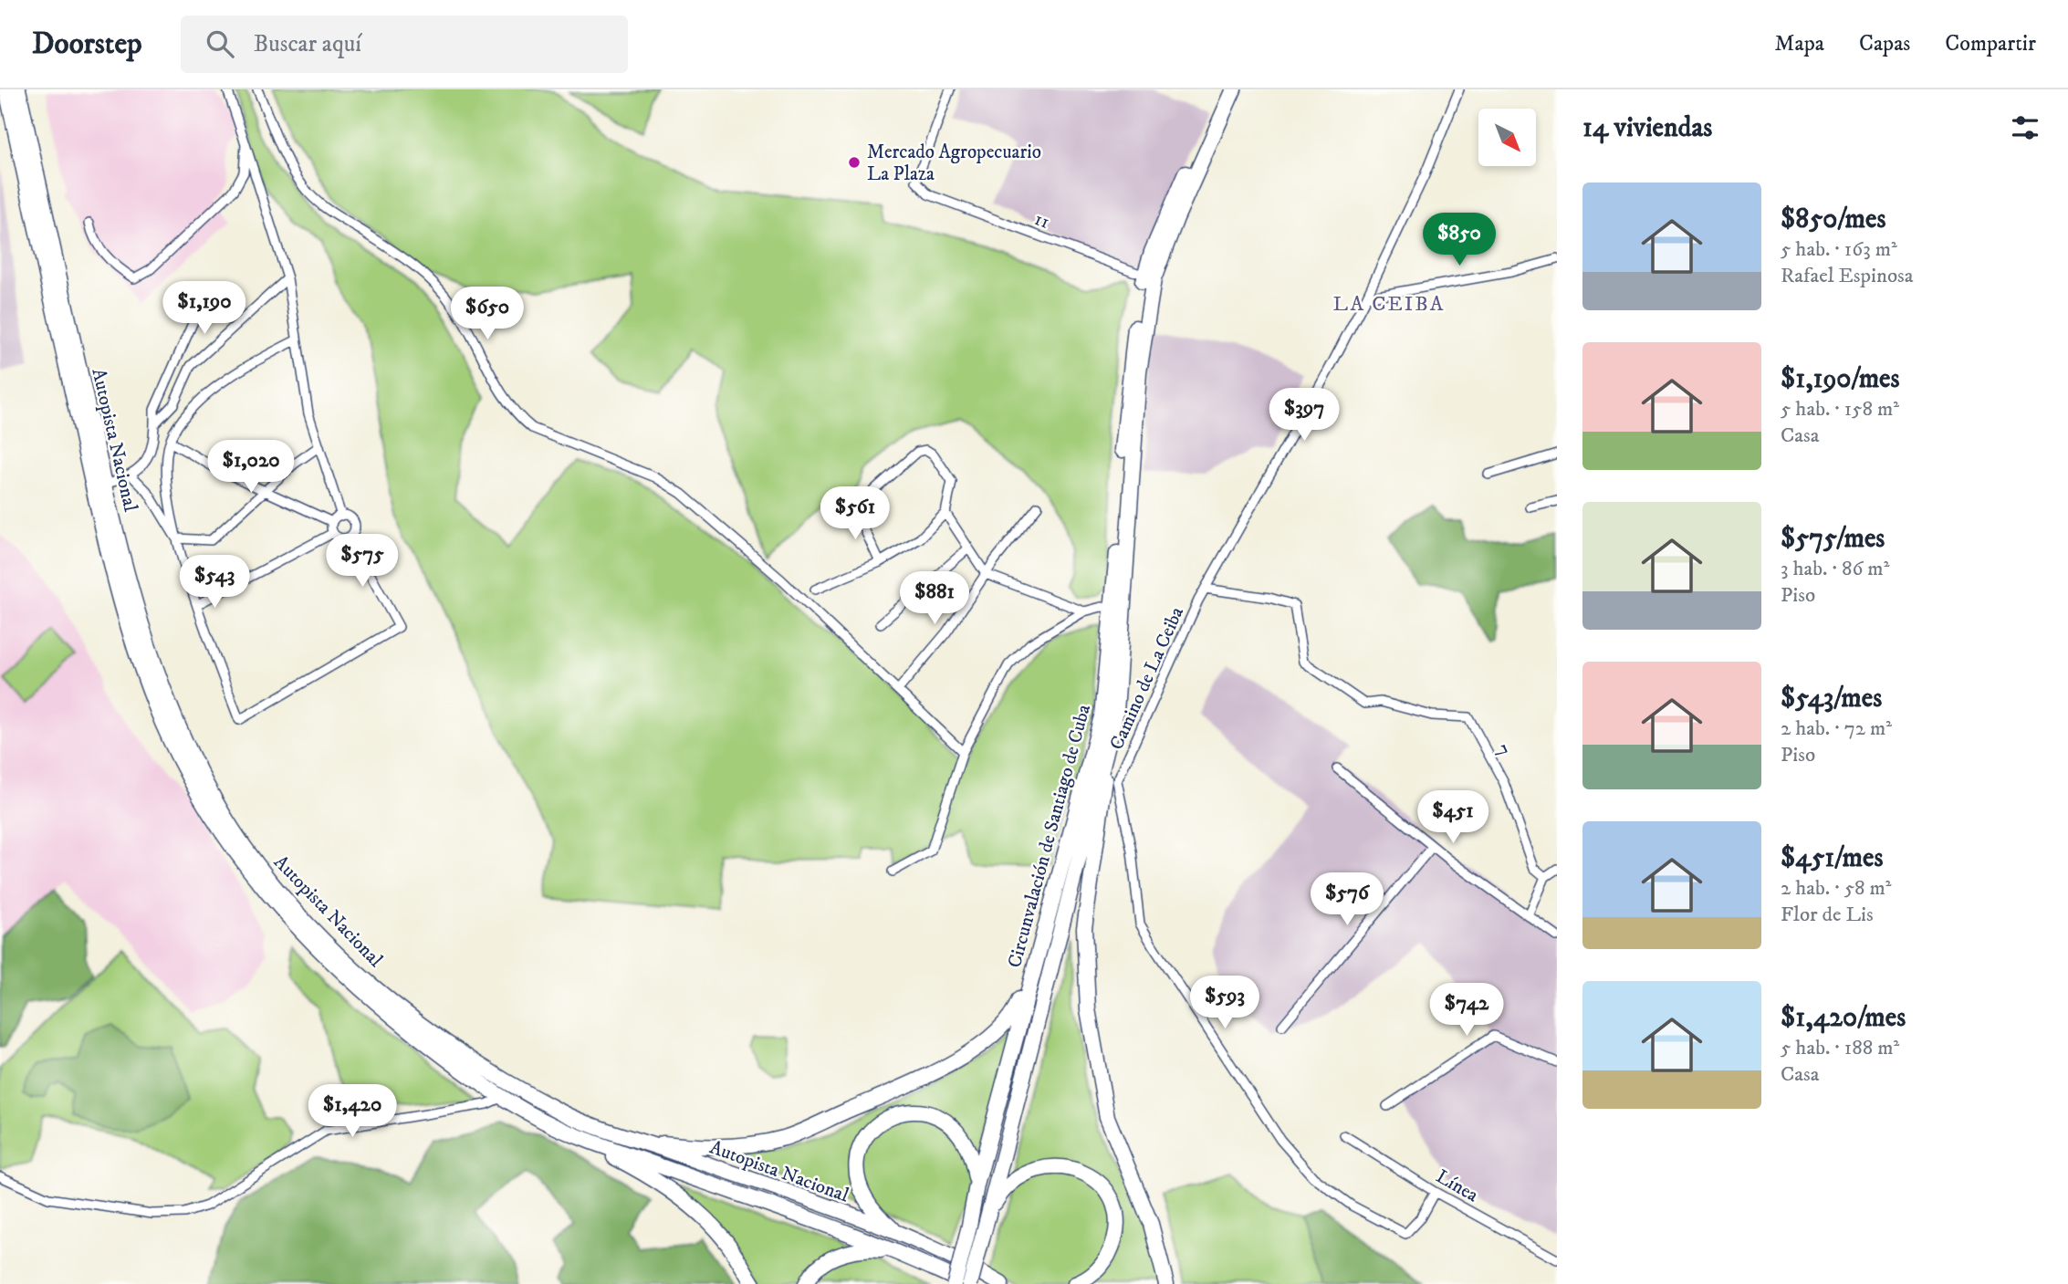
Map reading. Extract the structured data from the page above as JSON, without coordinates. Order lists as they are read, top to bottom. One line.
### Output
{"streets":{"highway":["Autopista Nacional","Circunvalación de Santiago de Cuba"],"street":["11","Camino de La Ceiba","7","Línea"]},"crossings":[["11","Circunvalación de Santiago de Cuba"],["Autopista Nacional","Circunvalación de Santiago de Cuba"],["Camino de La Ceiba","7"],["Camino de La Ceiba","Línea"]],"districts":["LA CEIBA"],"places":["Mercado Agropecuario La Plaza"],"north":"bottom right","page":{"header":"Doorstep","search":"Buscar aquí","nav":["Mapa","Capas","Compartir"],"heading":"14 viviendas","list":[{"name":"$850/mes","note":"5 hab. · 163 m² · Rafael Espinosa"},{"name":"$1,190/mes","note":"5 hab. · 158 m² · Casa"},{"name":"$575/mes","note":"3 hab. · 86 m² · Piso"},{"name":"$543/mes","note":"2 hab. · 72 m² · Piso"},{"name":"$451/mes","note":"2 hab. · 58 m² · Flor de Lis"},{"name":"$1,420/mes","note":"5 hab. · 188 m² · Casa"}],"price":["$850","$1,190","$650","$397","$1,020","$561","$575","$543","$881","$451","$576","$593","$742","$1,420"]}}
